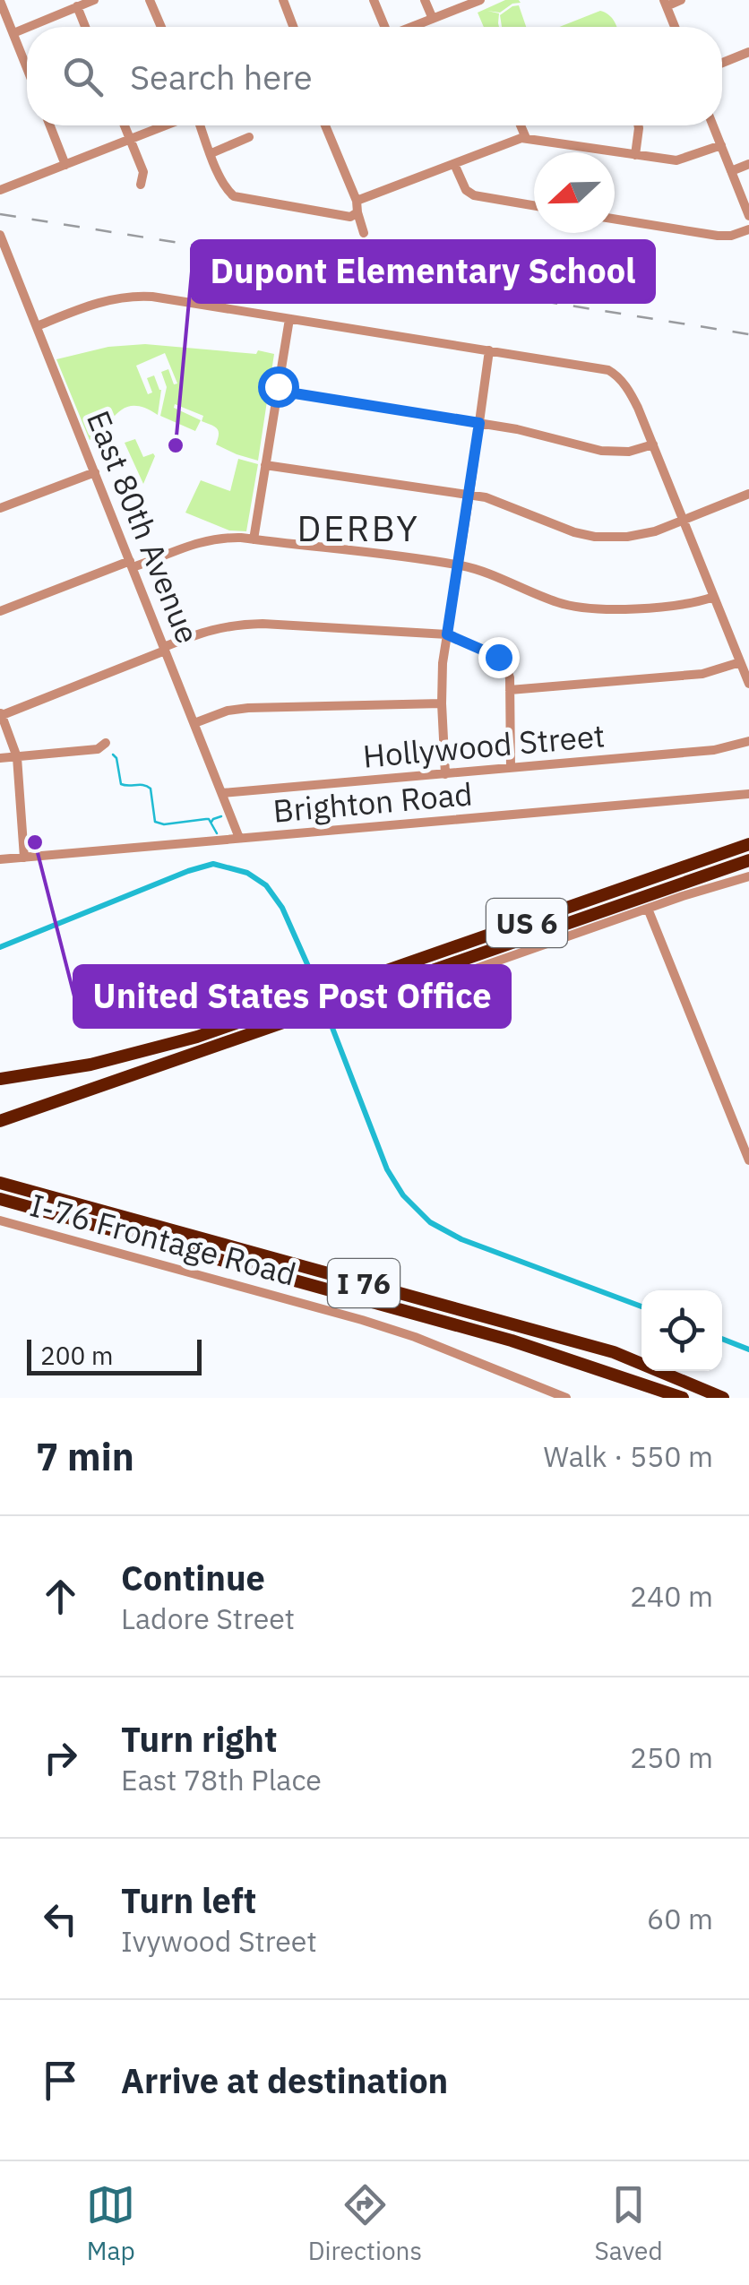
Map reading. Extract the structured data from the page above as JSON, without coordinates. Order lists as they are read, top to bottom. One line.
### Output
{"streets":{"highway":["US 6","I 76"],"street":["East 80th Avenue","Hollywood Street","Brighton Road","I-76 Frontage Road"]},"crossings":[["East 80th Avenue","Hollywood Street"],["East 80th Avenue","Brighton Road"]],"districts":["DERBY"],"places":["Dupont Elementary School","United States Post Office"],"scale_bar":"200 m","north":"left","page":{"search":"Search here","scale":"200 m","heading":["7 min","Walk · 550 m"],"list":[["Continue","Ladore Street","240 m"],["Turn right","East 78th Place","250 m"],["Turn left","Ivywood Street","60 m"],"Arrive at destination"],"nav":["Map","Directions","Saved"]}}
